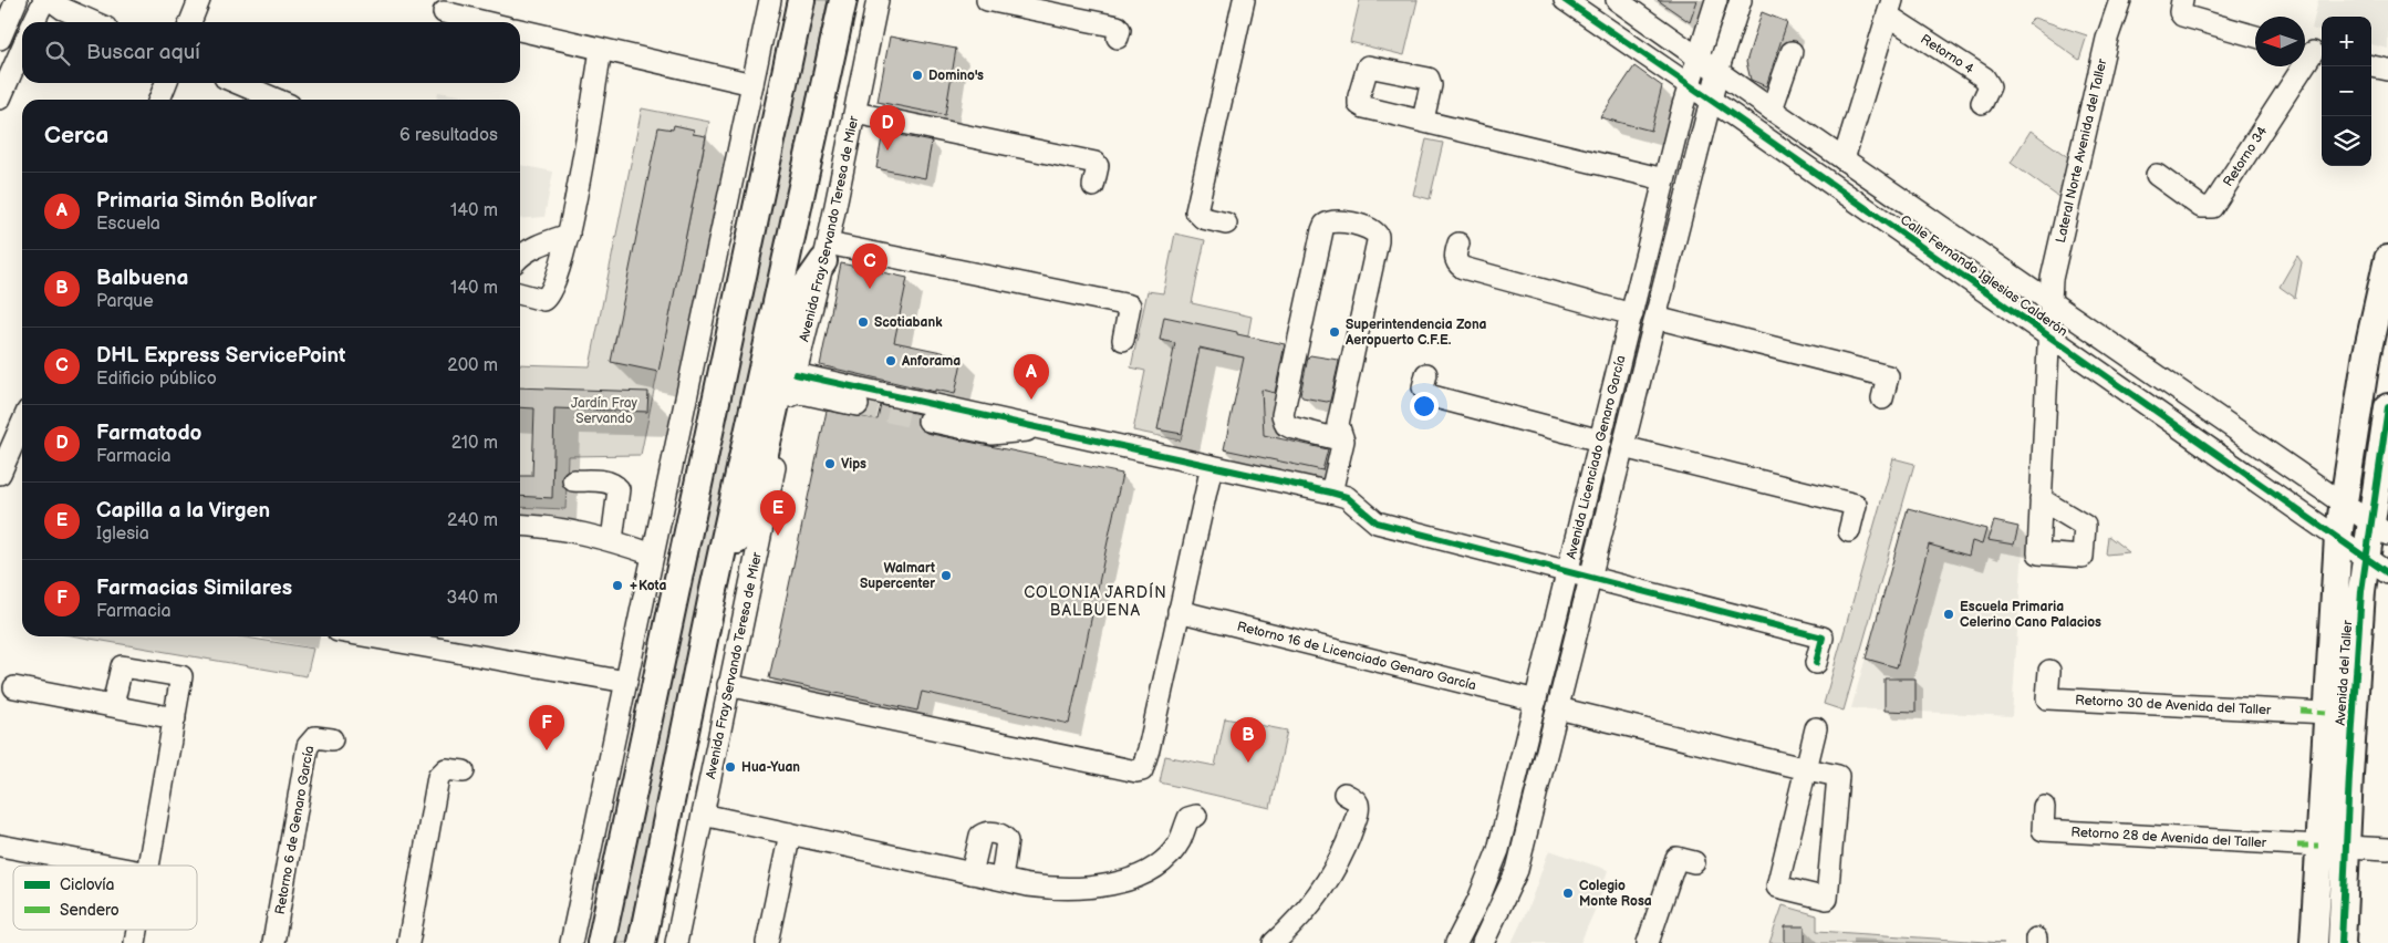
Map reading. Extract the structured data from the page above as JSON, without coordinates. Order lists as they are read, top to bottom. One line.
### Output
{"streets":{"main road":["Avenida del Taller"],"street":["Retorno 4","Lateral Norte Avenida del Taller","Retorno 34","Avenida Fray Servando Teresa de Mier","Calle Fernando Iglesias Calderón","Avenida Licenciado Genaro García","Retorno 16 de Licenciado Genaro García","Retorno 30 de Avenida del Taller","Retorno 6 de Genaro García","Retorno 28 de Avenida del Taller"]},"crossings":[["Lateral Norte Avenida del Taller","Calle Fernando Iglesias Calderón"],["Calle Fernando Iglesias Calderón","Avenida Licenciado Genaro García"],["Calle Fernando Iglesias Calderón","Avenida del Taller"],["Avenida Licenciado Genaro García","Retorno 16 de Licenciado Genaro García"],["Avenida del Taller","Retorno 30 de Avenida del Taller"],["Avenida del Taller","Retorno 28 de Avenida del Taller"]],"districts":["COLONIA JARDÍN BALBUENA"],"parks":["Jardín Fray Servando"],"places":["Domino's","Scotiabank","Superintendencia Zona Aeropuerto C.F.E.","Anforama","Vips","Walmart Supercenter","+Kota","Escuela Primaria Celerino Cano Palacios","Hua-Yuan","Colegio Monte Rosa"],"legend":["Ciclovía","Sendero"],"north":"left","page":{"map_buttons":["+","−"],"search":"Buscar aquí","heading":["Cerca","6 resultados"],"pins":["D","C","A","E","F","B"],"list":[{"mark":"A","name":"Primaria Simón Bolívar","note":"Escuela","value":"140 m"},{"mark":"B","name":"Balbuena","note":"Parque","value":"140 m"},{"mark":"C","name":"DHL Express ServicePoint","note":"Edificio público","value":"200 m"},{"mark":"D","name":"Farmatodo","note":"Farmacia","value":"210 m"},{"mark":"E","name":"Capilla a la Virgen","note":"Iglesia","value":"240 m"},{"mark":"F","name":"Farmacias Similares","note":"Farmacia","value":"340 m"}]}}
